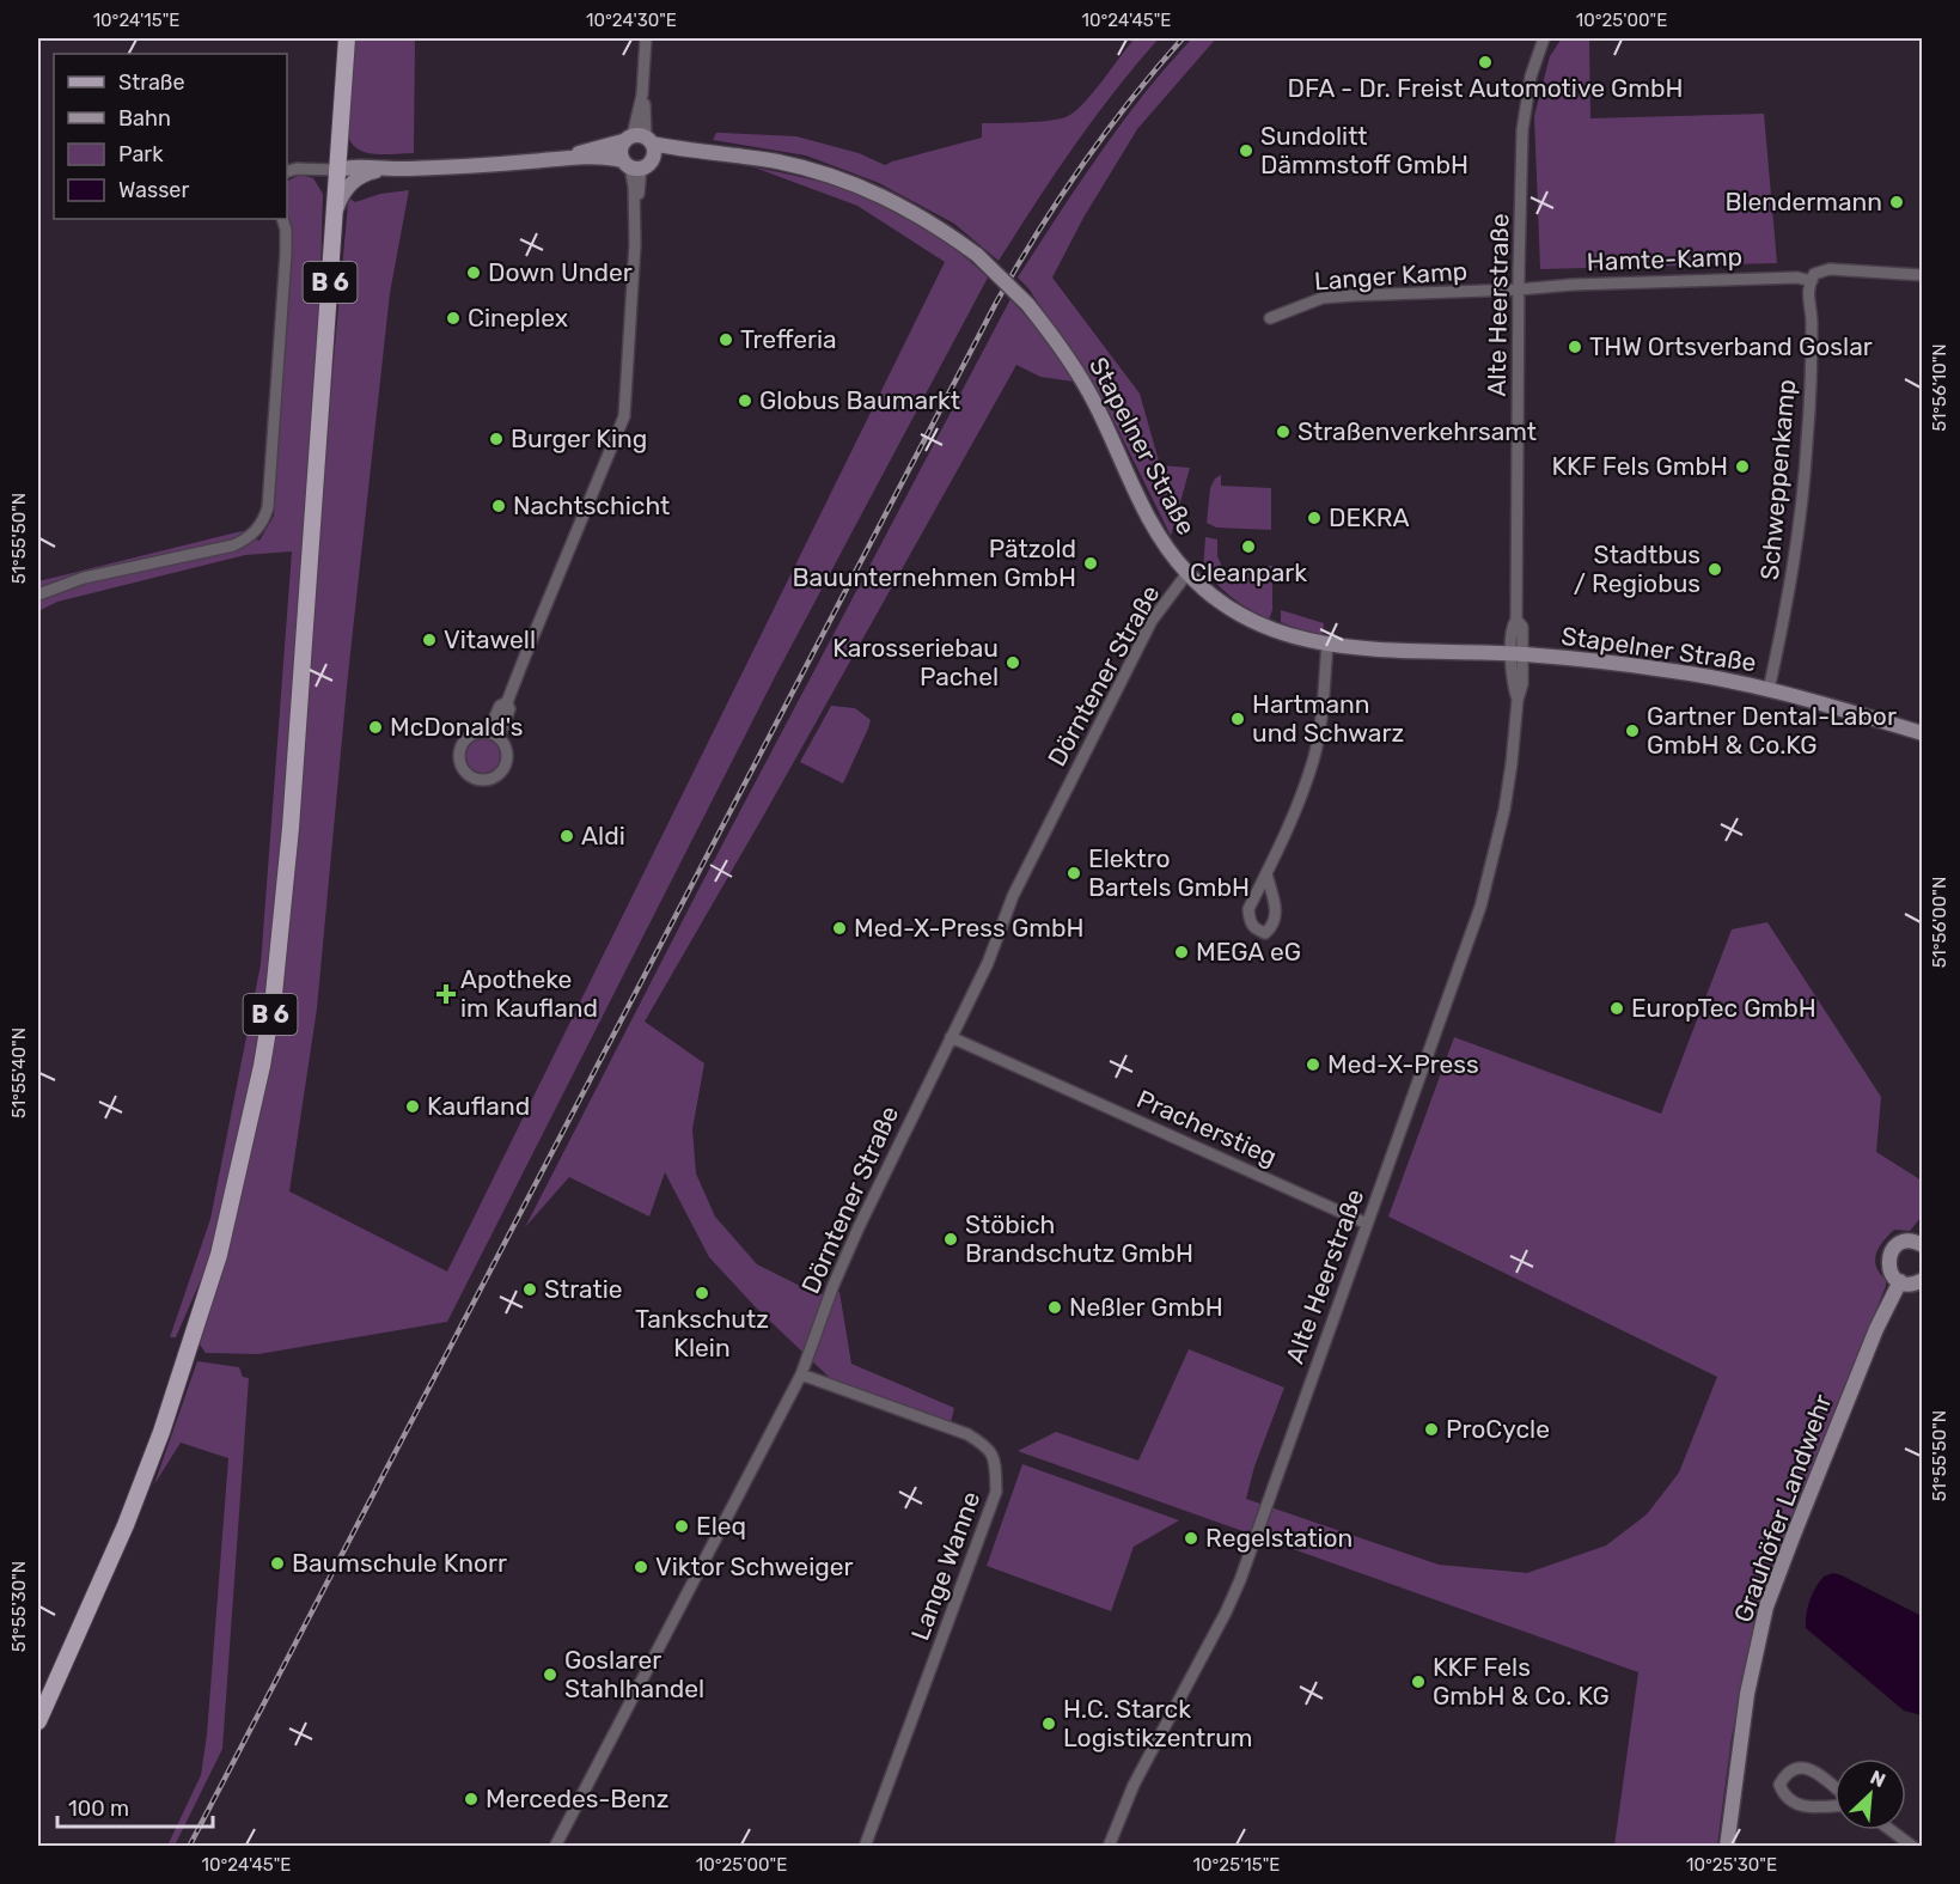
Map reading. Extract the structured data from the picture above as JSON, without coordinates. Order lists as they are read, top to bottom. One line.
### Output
{"streets":{"main road":["B 6"],"street":["Hamte-Kamp","Langer Kamp","Alte Heerstraße","Stapelner Straße","Schweppenkamp","Dörntener Straße","Pracherstieg","Grauhöfer Landwehr","Lange Wanne"]},"crossings":[["Hamte-Kamp","Langer Kamp"],["Hamte-Kamp","Alte Heerstraße"],["Hamte-Kamp","Schweppenkamp"],["Langer Kamp","Alte Heerstraße"],["B 6","Stapelner Straße"],["Alte Heerstraße","Stapelner Straße"],["Alte Heerstraße","Pracherstieg"],["Stapelner Straße","Schweppenkamp"],["Stapelner Straße","Dörntener Straße"],["Dörntener Straße","Pracherstieg"],["Dörntener Straße","Lange Wanne"]],"places":{"other":["DFA - Dr. Freist Automotive GmbH","Sundolitt Dämmstoff GmbH","Blendermann","Down Under","Cineplex","Trefferia","THW Ortsverband Goslar","Globus Baumarkt","Straßenverkehrsamt","Burger King","KKF Fels GmbH","Nachtschicht","DEKRA","Cleanpark","Pätzold Bauunternehmen GmbH","Stadtbus / Regiobus","Vitawell","Karosseriebau Pachel","Hartmann und Schwarz","McDonald's","Gartner Dental-Labor GmbH & Co.KG","Aldi","Elektro Bartels GmbH","Med-X-Press GmbH","MEGA eG","EuropTec GmbH","Med-X-Press","Kaufland","Stöbich Brandschutz GmbH","Stratie","Tankschutz Klein","Neßler GmbH","ProCycle","Eleq","Regelstation","Baumschule Knorr","Viktor Schweiger","Goslarer Stahlhandel","KKF Fels GmbH & Co. KG","H.C. Starck Logistikzentrum","Mercedes-Benz"],"health":["Apotheke im Kaufland"]},"legend":["Straße","Bahn","Park","Wasser"],"scale_bar":"100 m","north":"top right","coordinates":["10°24'15\"E","10°24'30\"E","10°24'45\"E","10°25'00\"E","51°56'10\"N","51°55'50\"N","51°56'00\"N","51°55'40\"N","51°55'30\"N","10°25'15\"E","10°25'30\"E"]}
